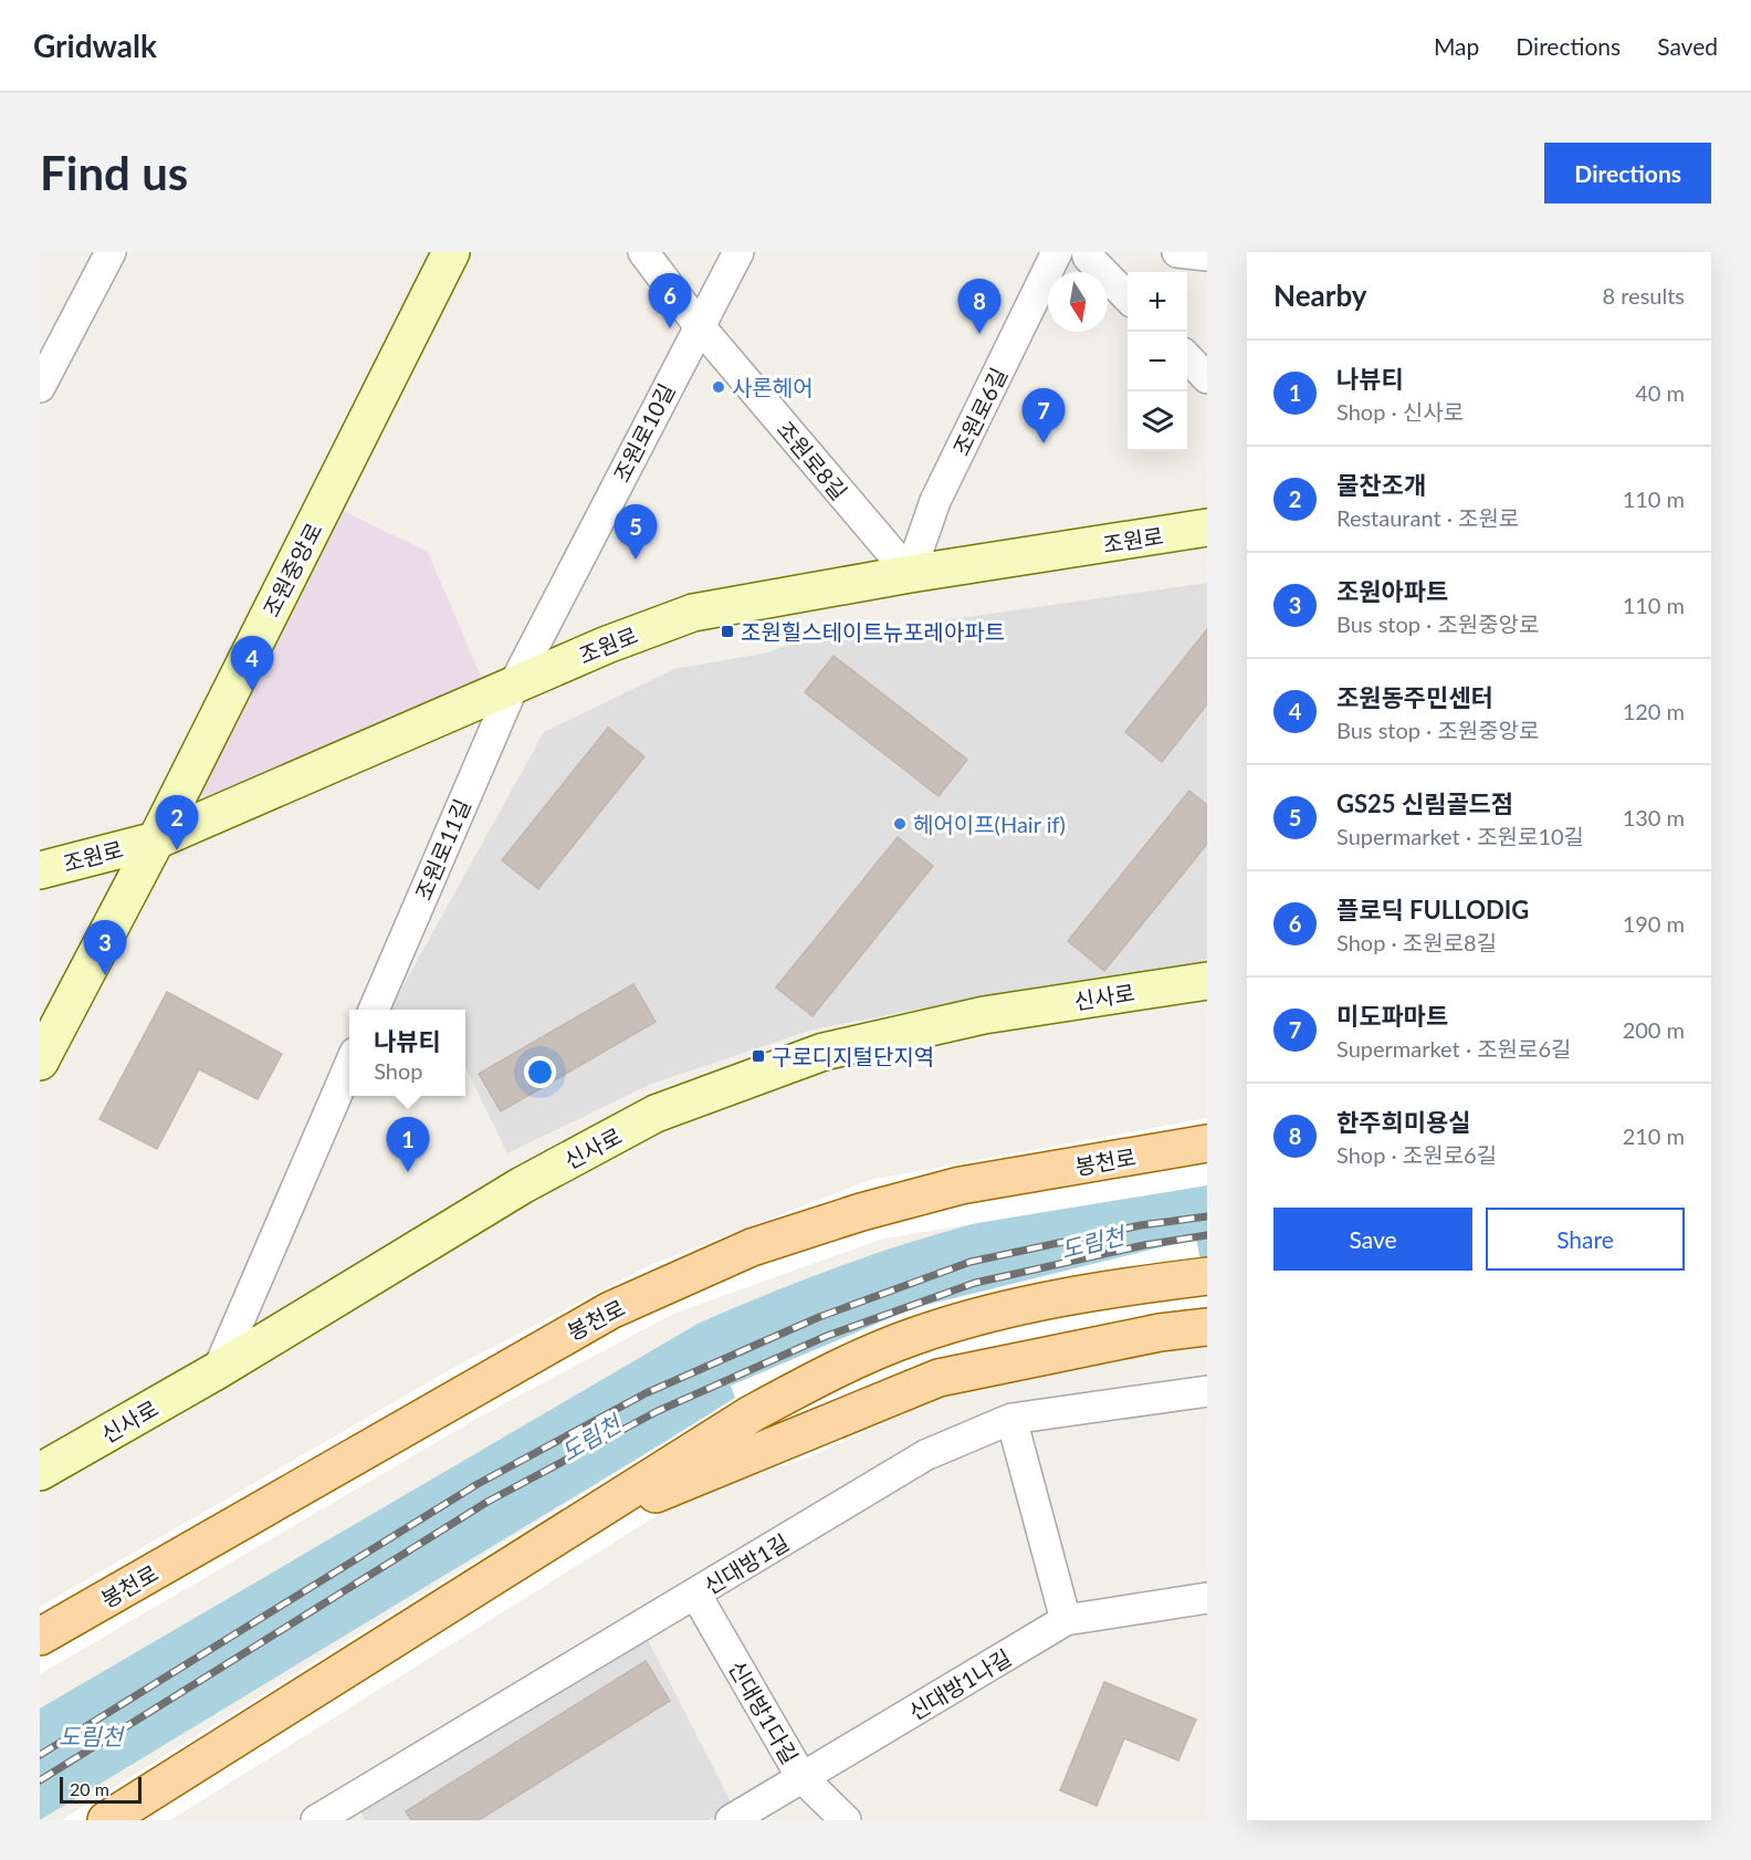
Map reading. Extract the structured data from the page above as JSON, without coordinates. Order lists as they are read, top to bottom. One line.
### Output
{"streets":{"main road":["봉천로"],"street":["조원로6길","조원로10길","조원로8길","조원로","조원중앙로","조원로11길","신사로","신대방1길","신대방1나길","신대방1다길"]},"crossings":[["조원로6길","조원로8길"],["조원로6길","조원로"],["조원로10길","조원로8길"],["조원로10길","조원로"],["조원로10길","조원로11길"],["조원로8길","조원로"],["조원로","조원중앙로"],["조원로","조원로11길"],["신대방1길","신대방1다길"],["신대방1나길","신대방1다길"]],"water":["도림천"],"places":{"other":["사론헤어","헤어이프(Hair if)"],"transit":["조원힐스테이트뉴포레아파트","구로디지털단지역"]},"scale_bar":"20 m","north":"bottom","page":{"header":"Gridwalk","nav":["Map","Directions","Saved"],"buttons":["Directions",["Save","Share"]],"title":"Find us","heading":["Nearby","8 results"],"map_buttons":["+","−"],"pins":["6","8","7","5","4","2","3","1"],"list":[{"mark":"1","name":"나뷰티","note":"Shop · 신사로","value":"40 m"},{"mark":"2","name":"물찬조개","note":"Restaurant · 조원로","value":"110 m"},{"mark":"3","name":"조원아파트","note":"Bus stop · 조원중앙로","value":"110 m"},{"mark":"4","name":"조원동주민센터","note":"Bus stop · 조원중앙로","value":"120 m"},{"mark":"5","name":"GS25 신림골드점","note":"Supermarket · 조원로10길","value":"130 m"},{"mark":"6","name":"플로딕 FULLODIG","note":"Shop · 조원로8길","value":"190 m"},{"mark":"7","name":"미도파마트","note":"Supermarket · 조원로6길","value":"200 m"},{"mark":"8","name":"한주희미용실","note":"Shop · 조원로6길","value":"210 m"}],"popup":["나뷰티","Shop"],"scale":"20 m"}}
